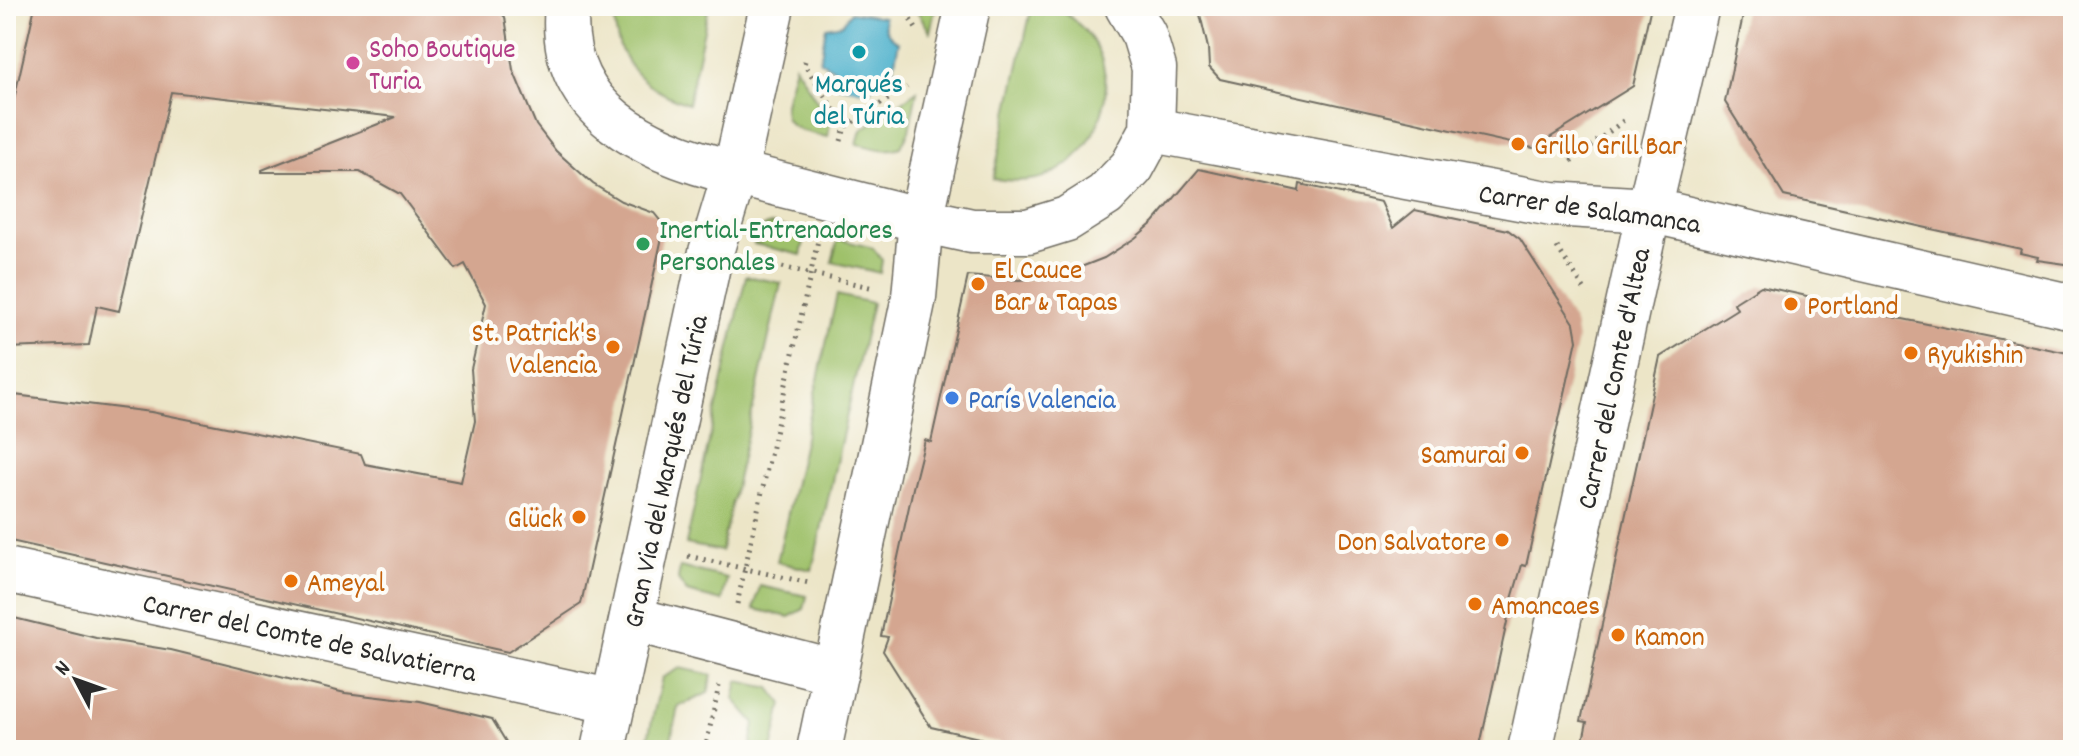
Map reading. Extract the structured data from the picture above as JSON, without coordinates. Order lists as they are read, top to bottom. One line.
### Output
{"streets":{"street":["Carrer de Salamanca","Carrer del Comte d'Altea","Gran Via del Marqués del Túria","Carrer del Comte de Salvatierra"]},"crossings":[["Carrer de Salamanca","Carrer del Comte d'Altea"],["Gran Via del Marqués del Túria","Carrer del Comte de Salvatierra"]],"places":["Marqués del Túria","Soho Boutique Turia","Grillo Grill Bar","Inertial-Entrenadores Personales","El Cauce Bar & Tapas","Portland","St. Patrick's Valencia","Ryukishin","París Valencia","Samurai","Glück","Don Salvatore","Ameyal","Amancaes","Kamon"],"north":"top left"}
